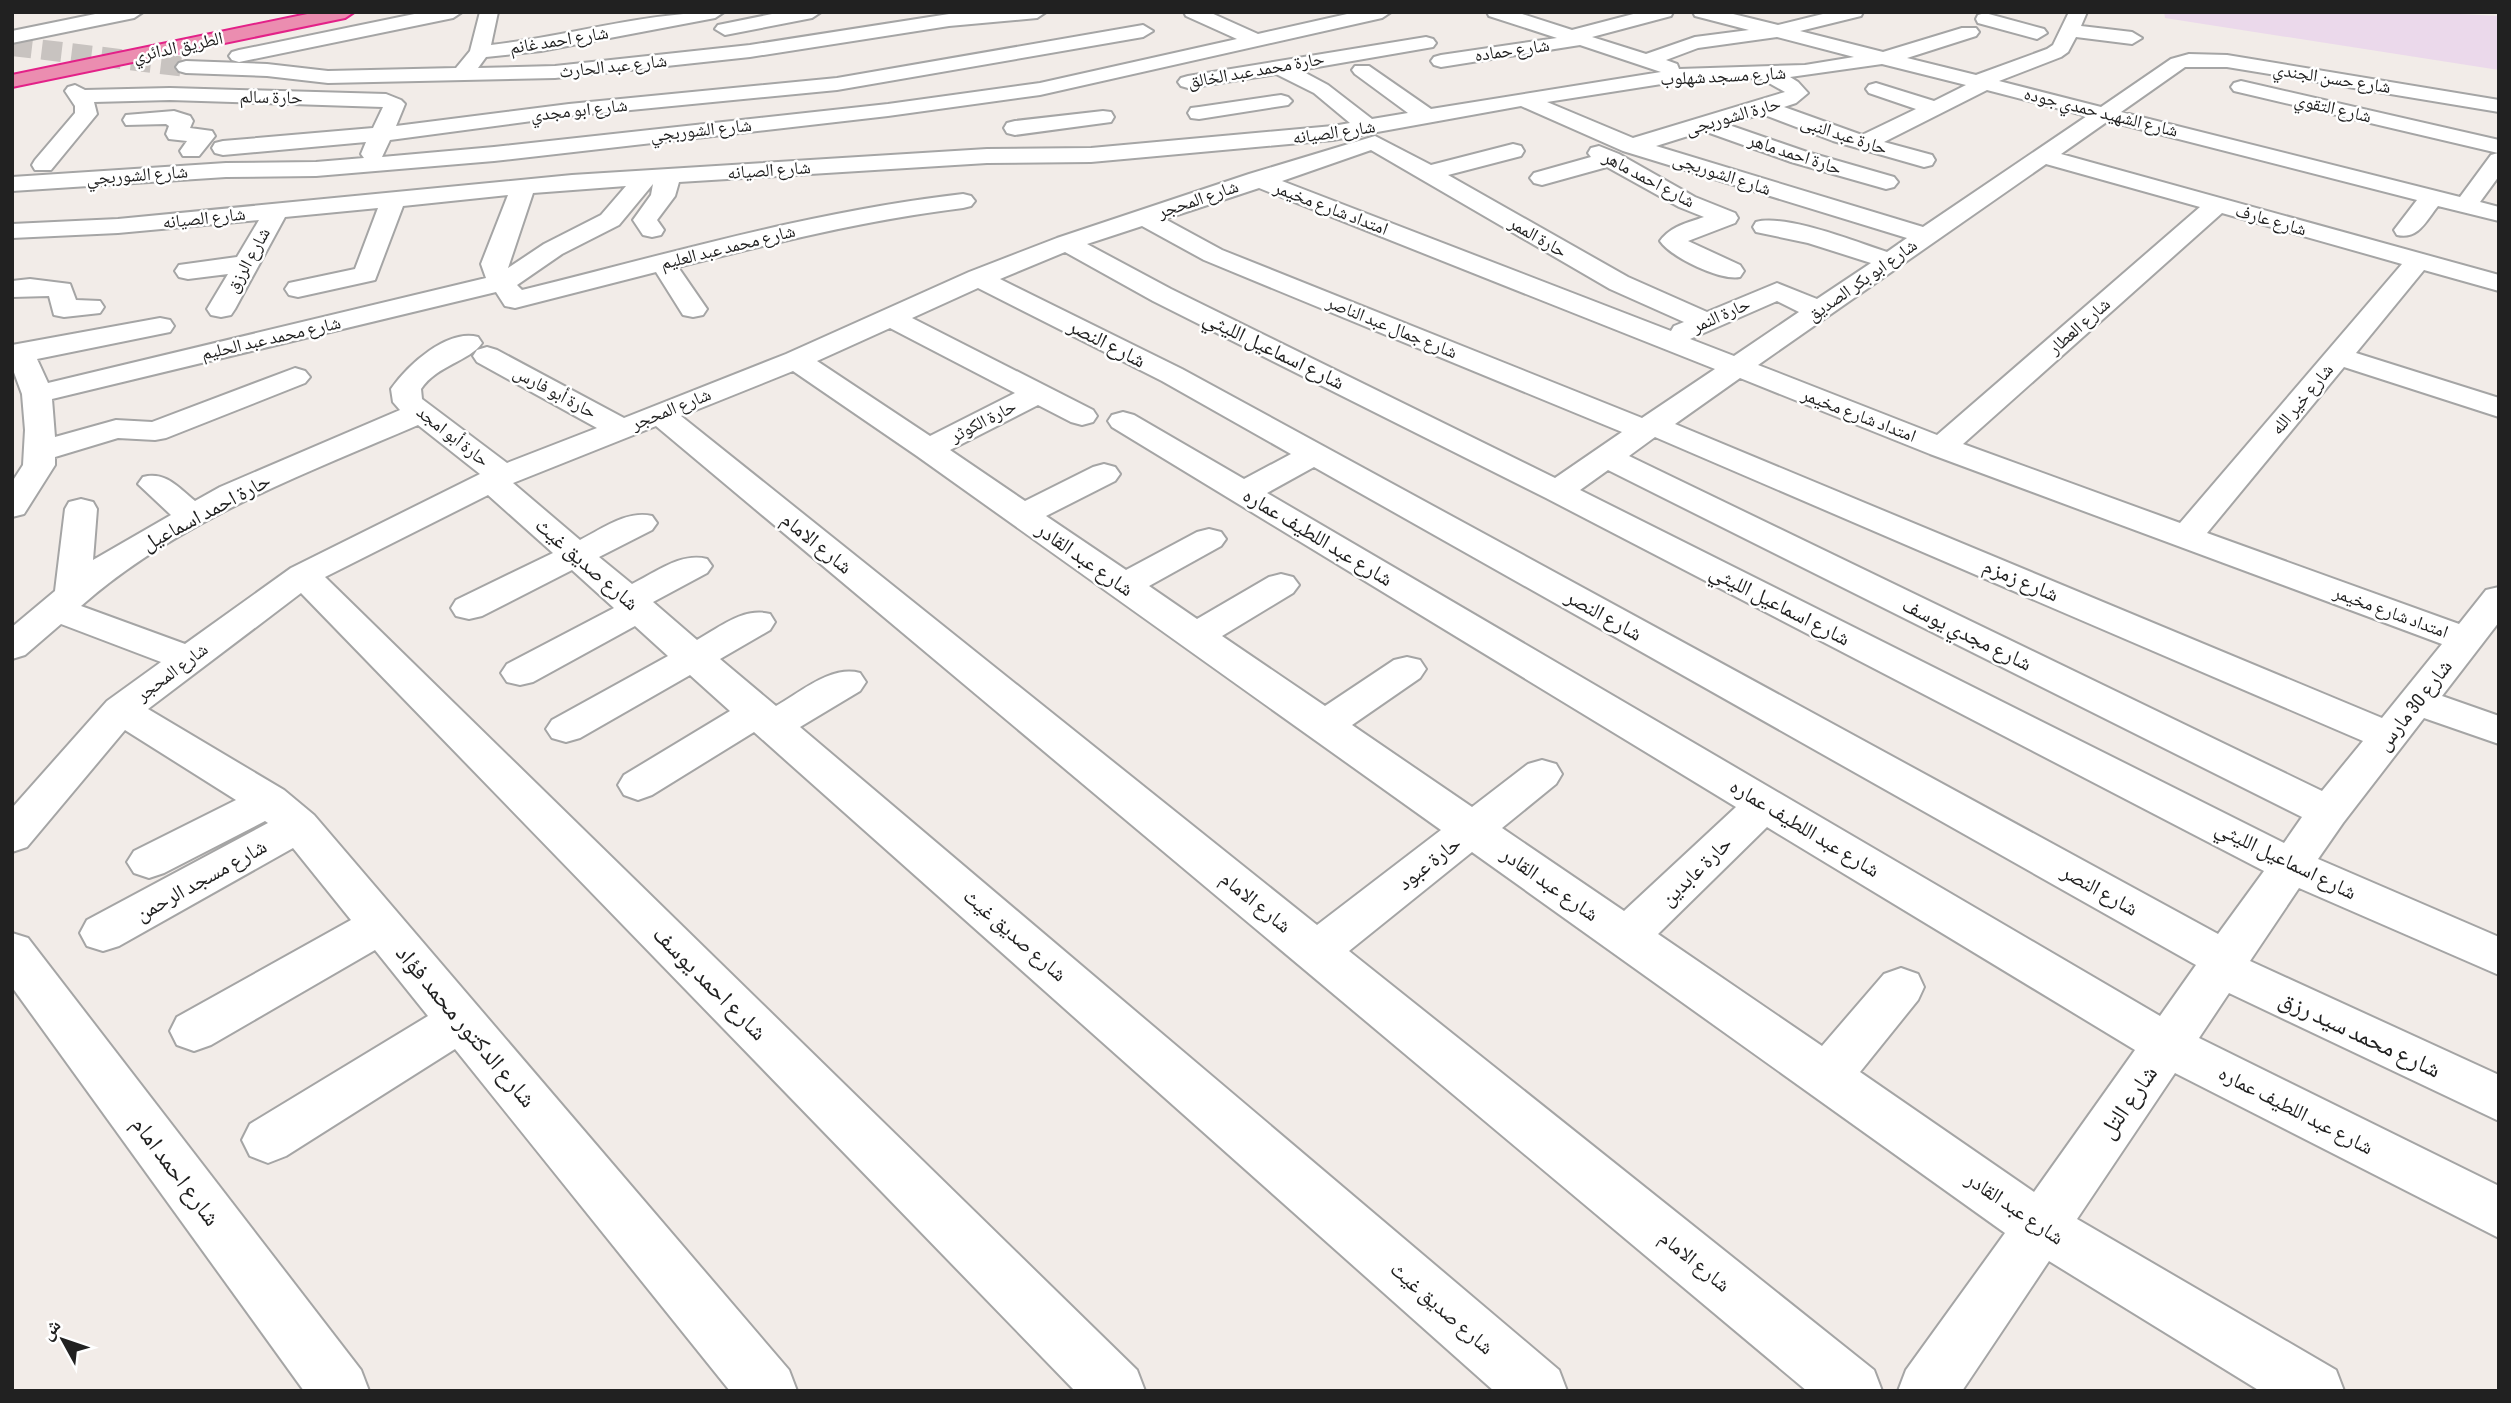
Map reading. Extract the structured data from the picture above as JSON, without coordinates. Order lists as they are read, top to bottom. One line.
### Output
{"streets":{"highway":["الطريق الدائري"],"street":["شارع احمد غانم","شارع حماده","شارع عبد الحارث","حارة محمد عبد الخالق","شارع مسجد شهلوب","شارع حسن الجندي","حارة سالم","شارع التقوي","شارع ابو مجدي","شارع الشهيد حمدي جوده","حارة الشوربجى","شارع الشوربجي","شارع الصيانه","حارة عبد النبى","حارة احمد ماهر","شارع الشوربجى","شارع احمد ماهر","شارع المحجر","امتداد شارع مخيمر","شارع عارف","حارة الممر","شارع محمد عبد العليم","شارع الرزق","شارع ابو بكر الصديق","حارة النمر","شارع العطار","شارع جمال عبد الناصر","شارع محمد عبد الحليم","شارع النصر","شارع اسماعيل الليثي","حارة أبو فارس","شارع خير الله","حارة الكوثر","حارة أبو امجد","حارة احمد اسماعيل","شارع عبد اللطيف عماره","شارع الامام","شارع عبد القادر","شارع صديق غيث","شارع زمزم","شارع مجدي يوسف","شارع 30 مارس","حارة عبود","حارة عابدين","شارع مسجد الرحمن","شارع احمد يوسف","شارع الدكتور محمد فؤاد","شارع محمد سيد رزق","شارع التل","شارع احمد امام"]},"crossings":[["حارة محمد عبد الخالق","حارة الممر"],["شارع مسجد شهلوب","شارع الشهيد حمدي جوده"],["شارع مسجد شهلوب","حارة الشوربجى"],["شارع مسجد شهلوب","شارع الشوربجى"],["شارع حسن الجندي","شارع التقوي"],["شارع حسن الجندي","شارع ابو بكر الصديق"],["حارة سالم","شارع ابو مجدي"],["حارة سالم","شارع الشوربجي"],["شارع التقوي","شارع ابو بكر الصديق"],["شارع ابو مجدي","شارع الشوربجي"],["شارع الشهيد حمدي جوده","شارع ابو بكر الصديق"],["حارة الشوربجى","حارة عبد النبى"],["حارة الشوربجى","حارة احمد ماهر"],["حارة الشوربجى","شارع الشوربجى"],["حارة الشوربجى","شارع احمد ماهر"],["شارع الصيانه","شارع المحجر"],["شارع الصيانه","حارة الممر"],["شارع الصيانه","شارع الرزق"],["شارع الصيانه","شارع محمد عبد الحليم"],["شارع الشوربجى","شارع احمد ماهر"],["شارع الشوربجى","شارع ابو بكر الصديق"],["شارع المحجر","امتداد شارع مخيمر"],["شارع المحجر","حارة الممر"],["شارع المحجر","شارع جمال عبد الناصر"],["شارع المحجر","شارع النصر"],["شارع المحجر","شارع اسماعيل الليثي"],["شارع المحجر","حارة أبو فارس"],["شارع المحجر","حارة أبو امجد"],["شارع المحجر","شارع الامام"],["شارع المحجر","شارع عبد القادر"],["شارع المحجر","شارع صديق غيث"],["شارع المحجر","شارع احمد يوسف"],["شارع المحجر","شارع الدكتور محمد فؤاد"],["امتداد شارع مخيمر","شارع ابو بكر الصديق"],["امتداد شارع مخيمر","حارة النمر"],["امتداد شارع مخيمر","شارع العطار"],["امتداد شارع مخيمر","شارع خير الله"],["امتداد شارع مخيمر","شارع 30 مارس"],["شارع عارف","شارع ابو بكر الصديق"],["شارع عارف","شارع العطار"],["شارع عارف","شارع خير الله"],["حارة الممر","حارة النمر"],["شارع محمد عبد العليم","شارع محمد عبد الحليم"],["شارع ابو بكر الصديق","حارة النمر"],["شارع ابو بكر الصديق","شارع جمال عبد الناصر"],["شارع ابو بكر الصديق","شارع اسماعيل الليثي"],["شارع ابو بكر الصديق","شارع زمزم"],["شارع ابو بكر الصديق","شارع مجدي يوسف"],["شارع جمال عبد الناصر","شارع زمزم"],["شارع النصر","شارع محمد سيد رزق"],["شارع النصر","شارع التل"],["شارع اسماعيل الليثي","شارع التل"],["حارة أبو فارس","حارة أبو امجد"],["حارة أبو فارس","شارع الامام"],["حارة الكوثر","شارع عبد القادر"],["حارة أبو امجد","حارة احمد اسماعيل"],["حارة أبو امجد","شارع صديق غيث"],["شارع عبد اللطيف عماره","حارة عابدين"],["شارع عبد اللطيف عماره","شارع التل"],["شارع الامام","حارة عبود"],["شارع عبد القادر","حارة عبود"],["شارع عبد القادر","حارة عابدين"],["شارع عبد القادر","شارع التل"],["شارع زمزم","شارع 30 مارس"],["شارع مجدي يوسف","شارع 30 مارس"],["شارع مجدي يوسف","شارع التل"],["شارع 30 مارس","شارع التل"],["شارع مسجد الرحمن","شارع الدكتور محمد فؤاد"],["شارع محمد سيد رزق","شارع التل"]],"north":"top left"}
